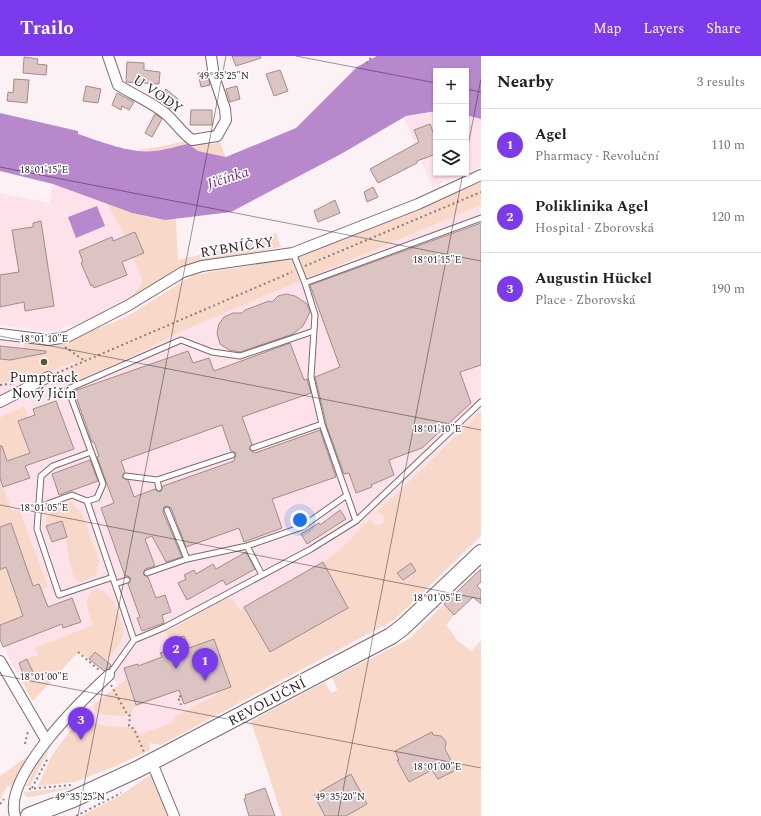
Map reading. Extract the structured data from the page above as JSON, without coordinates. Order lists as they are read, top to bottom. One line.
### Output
{"streets":{"main road":["REVOLUČNÍ"],"street":["U VODY","RYBNÍČKY"]},"water":["Jičínka"],"places":["Pumptrack Nový Jičín"],"page":{"header":"Trailo","nav":["Map","Layers","Share"],"heading":["Nearby","3 results"],"map_buttons":["+","−"],"list":[{"mark":"1","name":"Agel","note":"Pharmacy · Revoluční","value":"110 m"},{"mark":"2","name":"Poliklinika Agel","note":"Hospital · Zborovská","value":"120 m"},{"mark":"3","name":"Augustin Hückel","note":"Place · Zborovská","value":"190 m"}],"pins":["2","1","3"]},"coordinates":["49°35'25\"N","18°01'15\"E","18°01'10\"E","18°01'05\"E","18°01'00\"E","49°35'20\"N"]}
